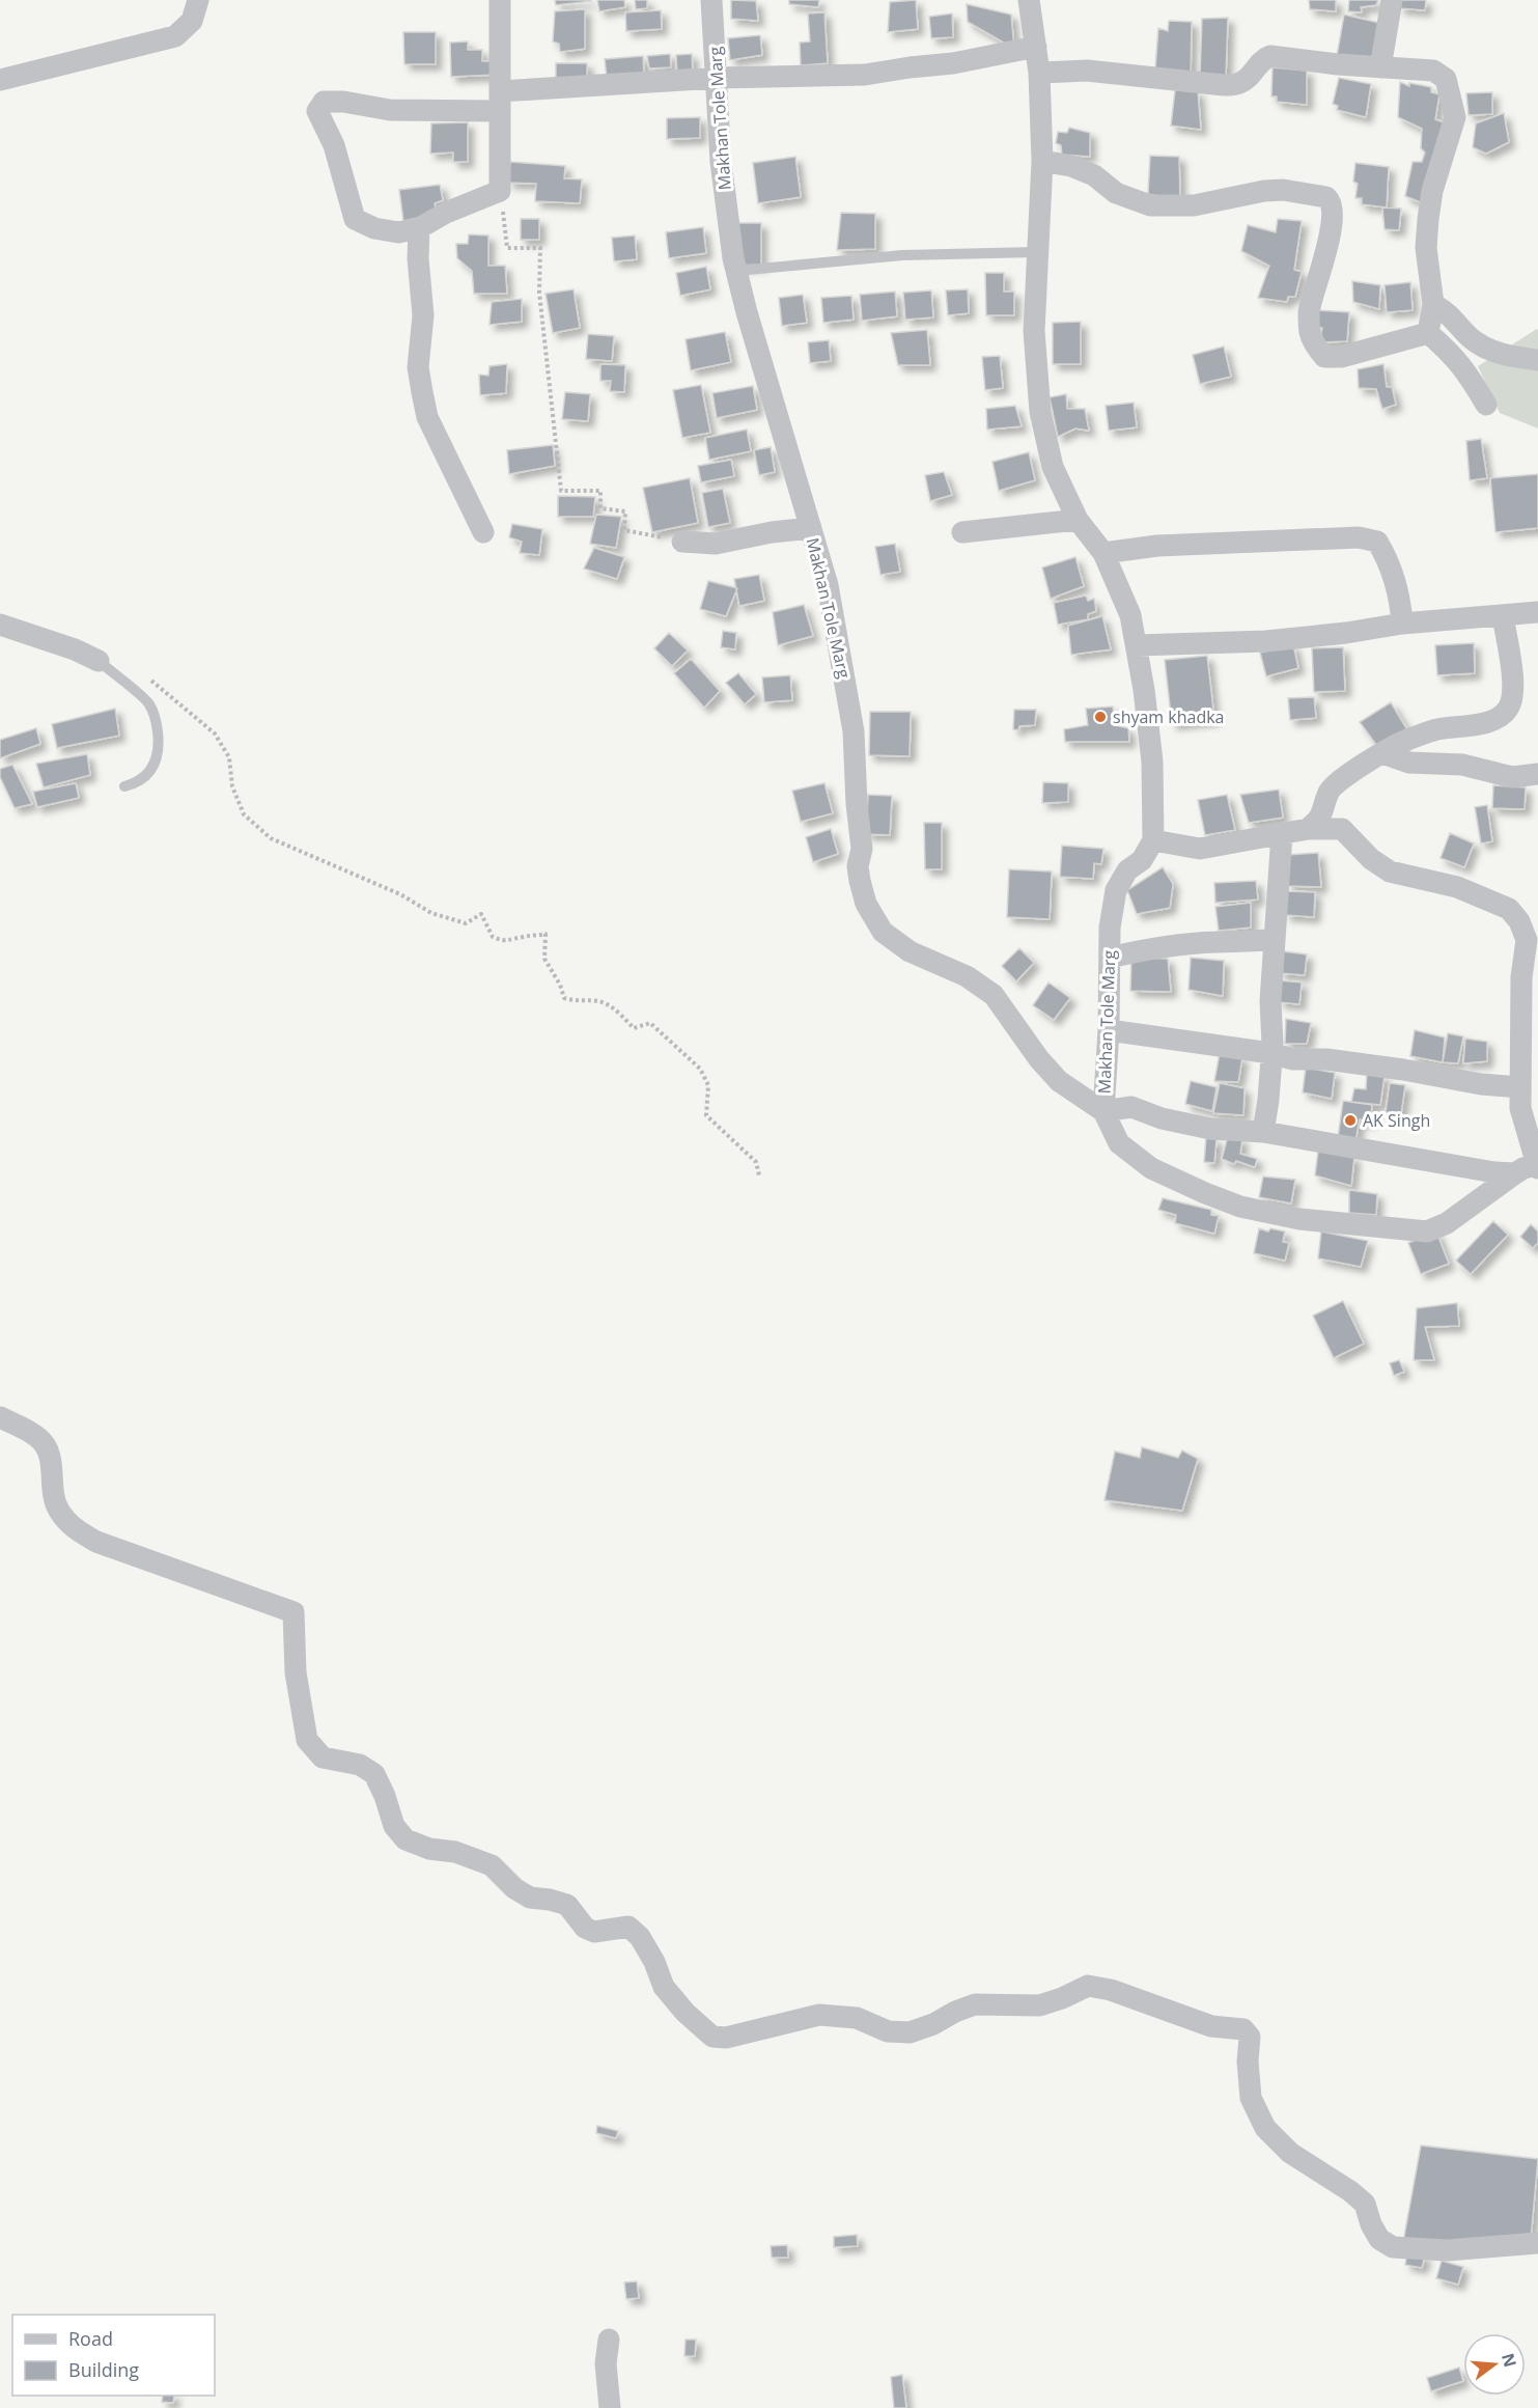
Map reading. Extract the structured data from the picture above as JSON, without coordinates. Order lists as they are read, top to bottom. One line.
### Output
{"streets":{"street":["Makhan Tole Marg"]},"places":["shyam khadka","AK Singh"],"legend":["Road","Building"],"north":"right"}
